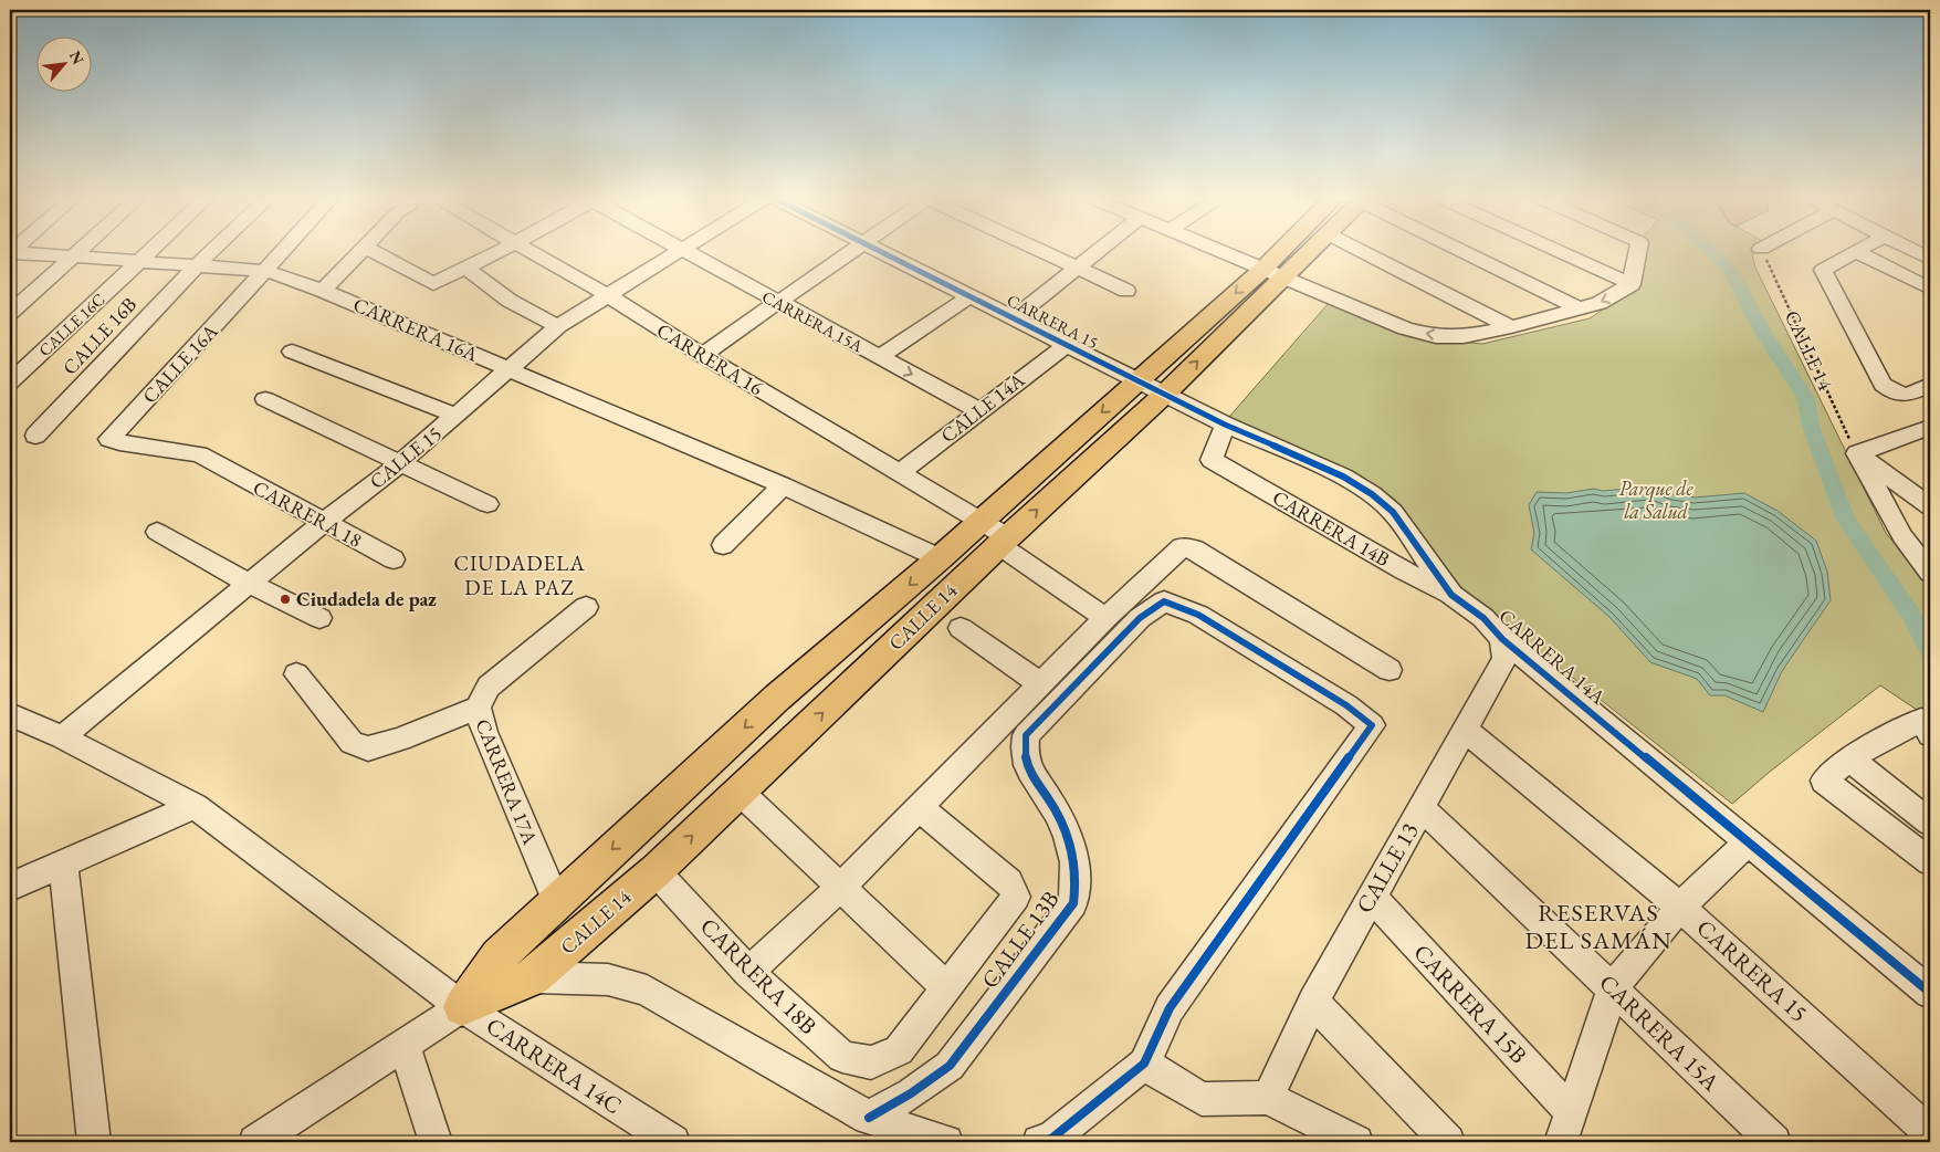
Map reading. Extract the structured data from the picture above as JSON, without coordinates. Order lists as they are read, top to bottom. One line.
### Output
{"streets":{"main road":["CALLE 14"],"street":["CARRERA 15A","CARRERA 15","CALLE 16C","CARRERA 16A","CALLE 16B","CARRERA 16","CALLE 16A","CALLE 14A","CALLE 15","CARRERA 18","CARRERA 14B","CARRERA 14A","CARRERA 17A","CALLE 13","CALLE 13B","CARRERA 18B","CARRERA 15B","CARRERA 14C"]},"crossings":[["CARRERA 15A","CALLE 14A"],["CARRERA 15A","CALLE 13"],["CARRERA 15","CALLE 14"],["CARRERA 15","CALLE 14A"],["CARRERA 15","CARRERA 14A"],["CARRERA 15","CALLE 13"],["CALLE 16C","CARRERA 16A"],["CARRERA 16A","CALLE 16B"],["CARRERA 16A","CALLE 14"],["CARRERA 16A","CALLE 16A"],["CARRERA 16A","CALLE 15"],["CALLE 14","CARRERA 16"],["CALLE 14","CARRERA 14A"],["CALLE 14","CARRERA 17A"],["CALLE 14","CARRERA 18B"],["CALLE 14","CARRERA 14C"],["CARRERA 16","CALLE 14A"],["CARRERA 16","CALLE 15"],["CALLE 16A","CARRERA 18"],["CALLE 15","CARRERA 18"],["CALLE 15","CARRERA 14C"],["CARRERA 14B","CARRERA 14A"],["CARRERA 14A","CALLE 13"],["CALLE 13","CARRERA 15B"]],"districts":["CIUDADELA DE LA PAZ","RESERVAS DEL SAMÁN"],"parks":["Parque de la Salud"],"places":["Ciudadela de paz"],"north":"top right"}
